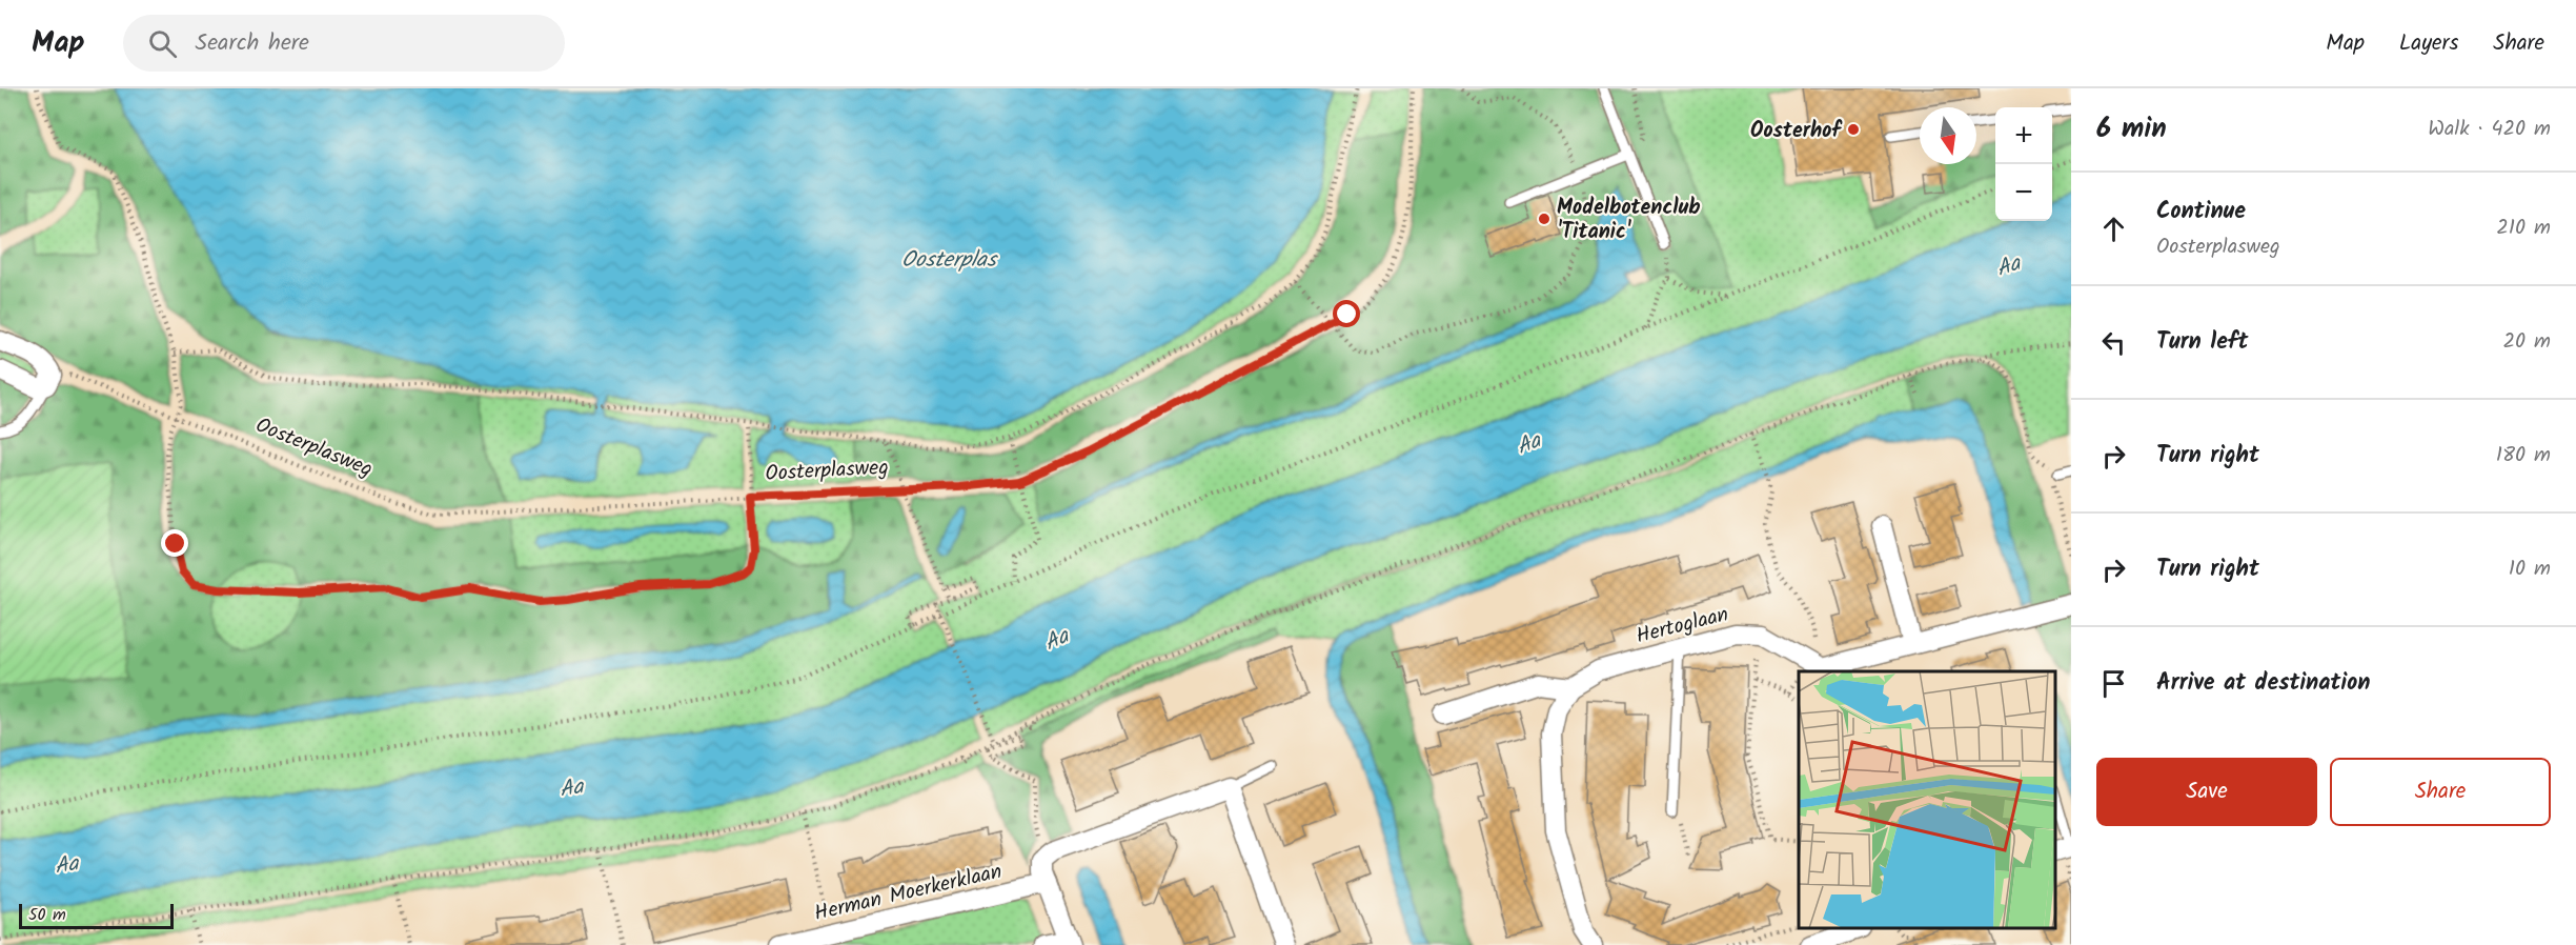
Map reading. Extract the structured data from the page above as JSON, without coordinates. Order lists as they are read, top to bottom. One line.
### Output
{"streets":{"street":["Hertoglaan","Herman Moerkerklaan"],"path":["Oosterplasweg"]},"water":["Oosterplas","Aa"],"places":["Oosterhof","Modelbotenclub 'Titanic'"],"scale_bar":"50 m","north":"bottom","page":{"header":"Map","search":"Search here","nav":["Map","Layers","Share"],"heading":["6 min","Walk · 420 m"],"map_buttons":["+","−"],"list":[["Continue","Oosterplasweg","210 m"],["Turn left","20 m"],["Turn right","180 m"],["Turn right","10 m"],"Arrive at destination"],"buttons":["Save","Share"],"scale":"50 m"}}
